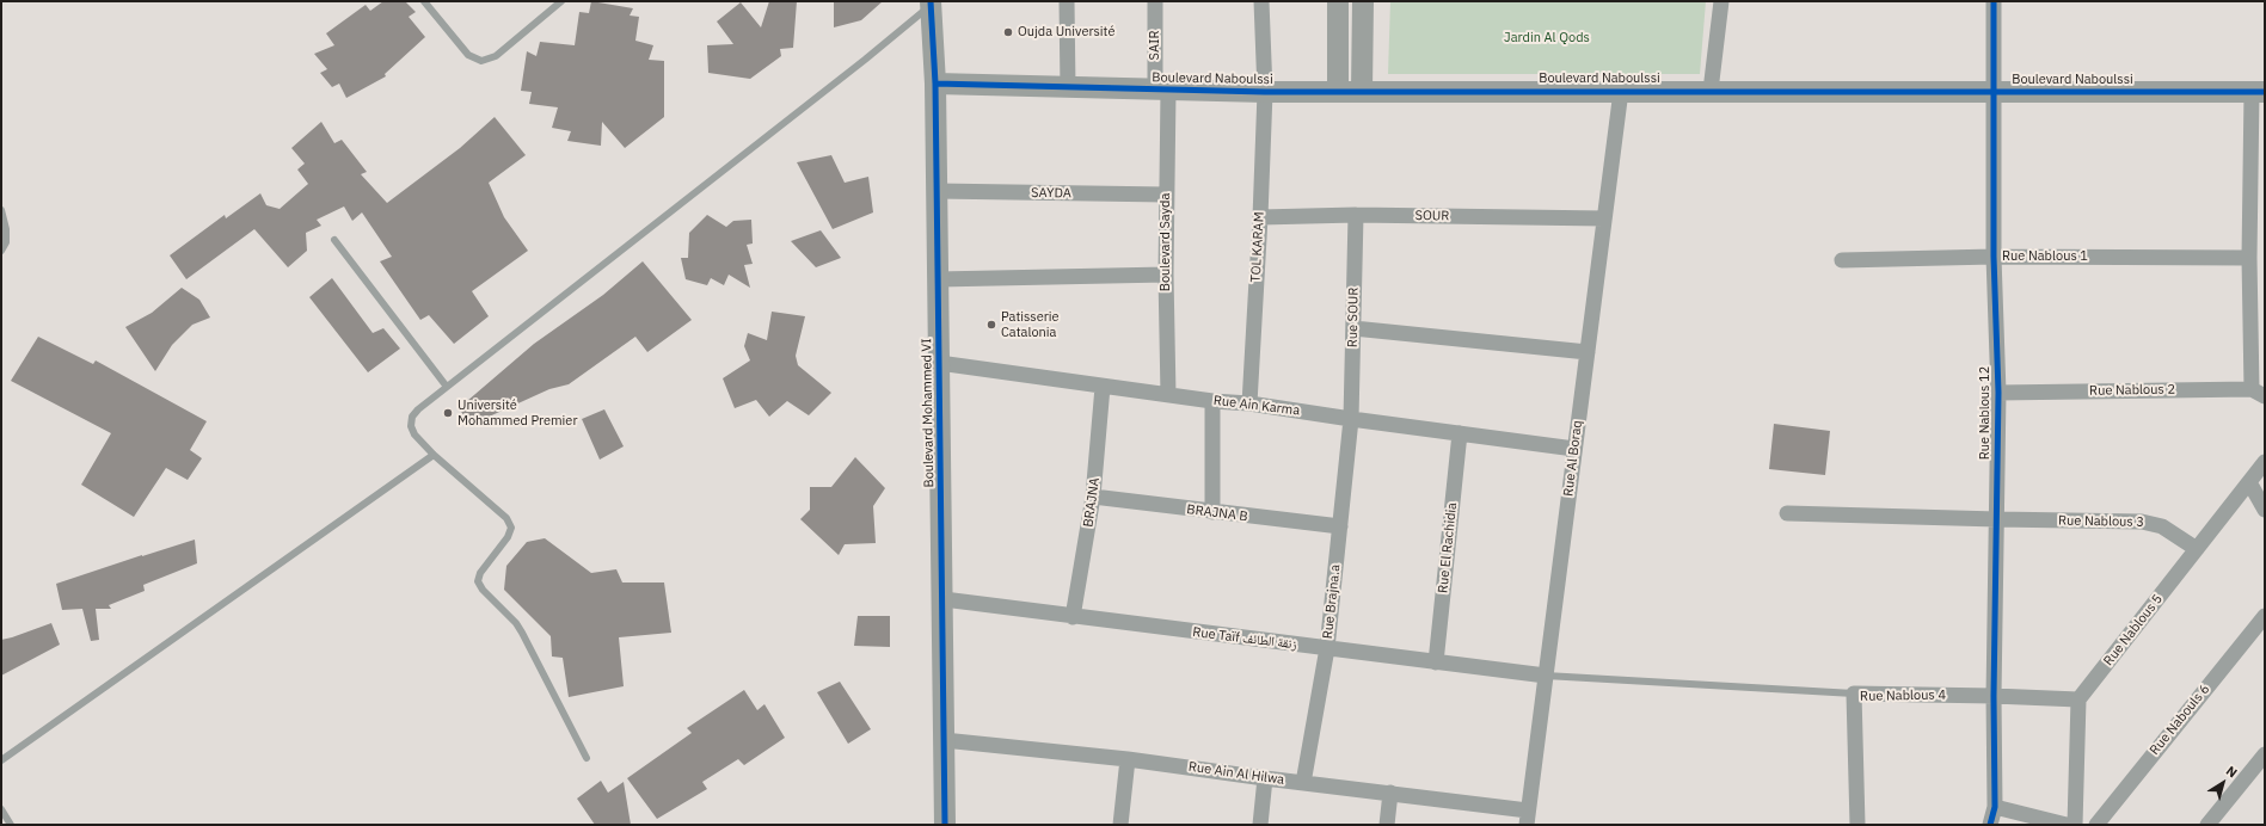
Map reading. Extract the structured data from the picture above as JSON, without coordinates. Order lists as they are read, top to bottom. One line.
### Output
{"streets":{"street":["SAIR","Boulevard Naboulssi","SAYDA","SOUR","Boulevard Sayda","TOL KARAM","Rue Nablous 1","Rue SOUR","Rue Nablous 2","Rue Ain Karma","Boulevard Mohammed VI","Rue Nablous 12","Rue Al Boraq","BRAJNA","BRAJNA B","Rue Nablous 3","Rue El Rachidia","Rue Brajna.a","Rue Nablous 5","Rue Taïf زنقة الطائف","Rue Nablous 4","Rue Nabouls 6","Rue Ain Al Hilwa"]},"crossings":[["SAIR","Boulevard Naboulssi"],["SAIR","Boulevard Sayda"],["Boulevard Naboulssi","Boulevard Sayda"],["Boulevard Naboulssi","TOL KARAM"],["Boulevard Naboulssi","Boulevard Mohammed VI"],["Boulevard Naboulssi","Rue Nablous 12"],["Boulevard Naboulssi","Rue Al Boraq"],["SAYDA","Boulevard Sayda"],["SAYDA","Boulevard Mohammed VI"],["SOUR","TOL KARAM"],["SOUR","Rue SOUR"],["SOUR","Rue Al Boraq"],["Boulevard Sayda","Rue Ain Karma"],["TOL KARAM","Rue Ain Karma"],["Rue Nablous 1","Rue Nablous 12"],["Rue SOUR","Rue Ain Karma"],["Rue SOUR","Rue Brajna.a"],["Rue Nablous 2","Rue Nablous 12"],["Rue Ain Karma","Boulevard Mohammed VI"],["Rue Ain Karma","Rue Al Boraq"],["Rue Ain Karma","BRAJNA"],["Rue Ain Karma","Rue El Rachidia"],["Rue Ain Karma","Rue Brajna.a"],["Boulevard Mohammed VI","Rue Taïf زنقة الطائف"],["Boulevard Mohammed VI","Rue Ain Al Hilwa"],["Rue Nablous 12","Rue Nablous 3"],["Rue Nablous 12","Rue Nablous 4"],["Rue Al Boraq","Rue Taïf زنقة الطائف"],["Rue Al Boraq","Rue Ain Al Hilwa"],["BRAJNA","BRAJNA B"],["BRAJNA","Rue Taïf زنقة الطائف"],["BRAJNA B","Rue Brajna.a"],["Rue Nablous 3","Rue Nablous 5"],["Rue El Rachidia","Rue Taïf زنقة الطائف"],["Rue Brajna.a","Rue Taïf زنقة الطائف"],["Rue Brajna.a","Rue Ain Al Hilwa"],["Rue Nablous 5","Rue Nablous 4"]],"parks":["Jardin Al Qods"],"places":["Oujda Université","Patisserie Catalonia","Université Mohammed Premier"],"north":"top right"}
